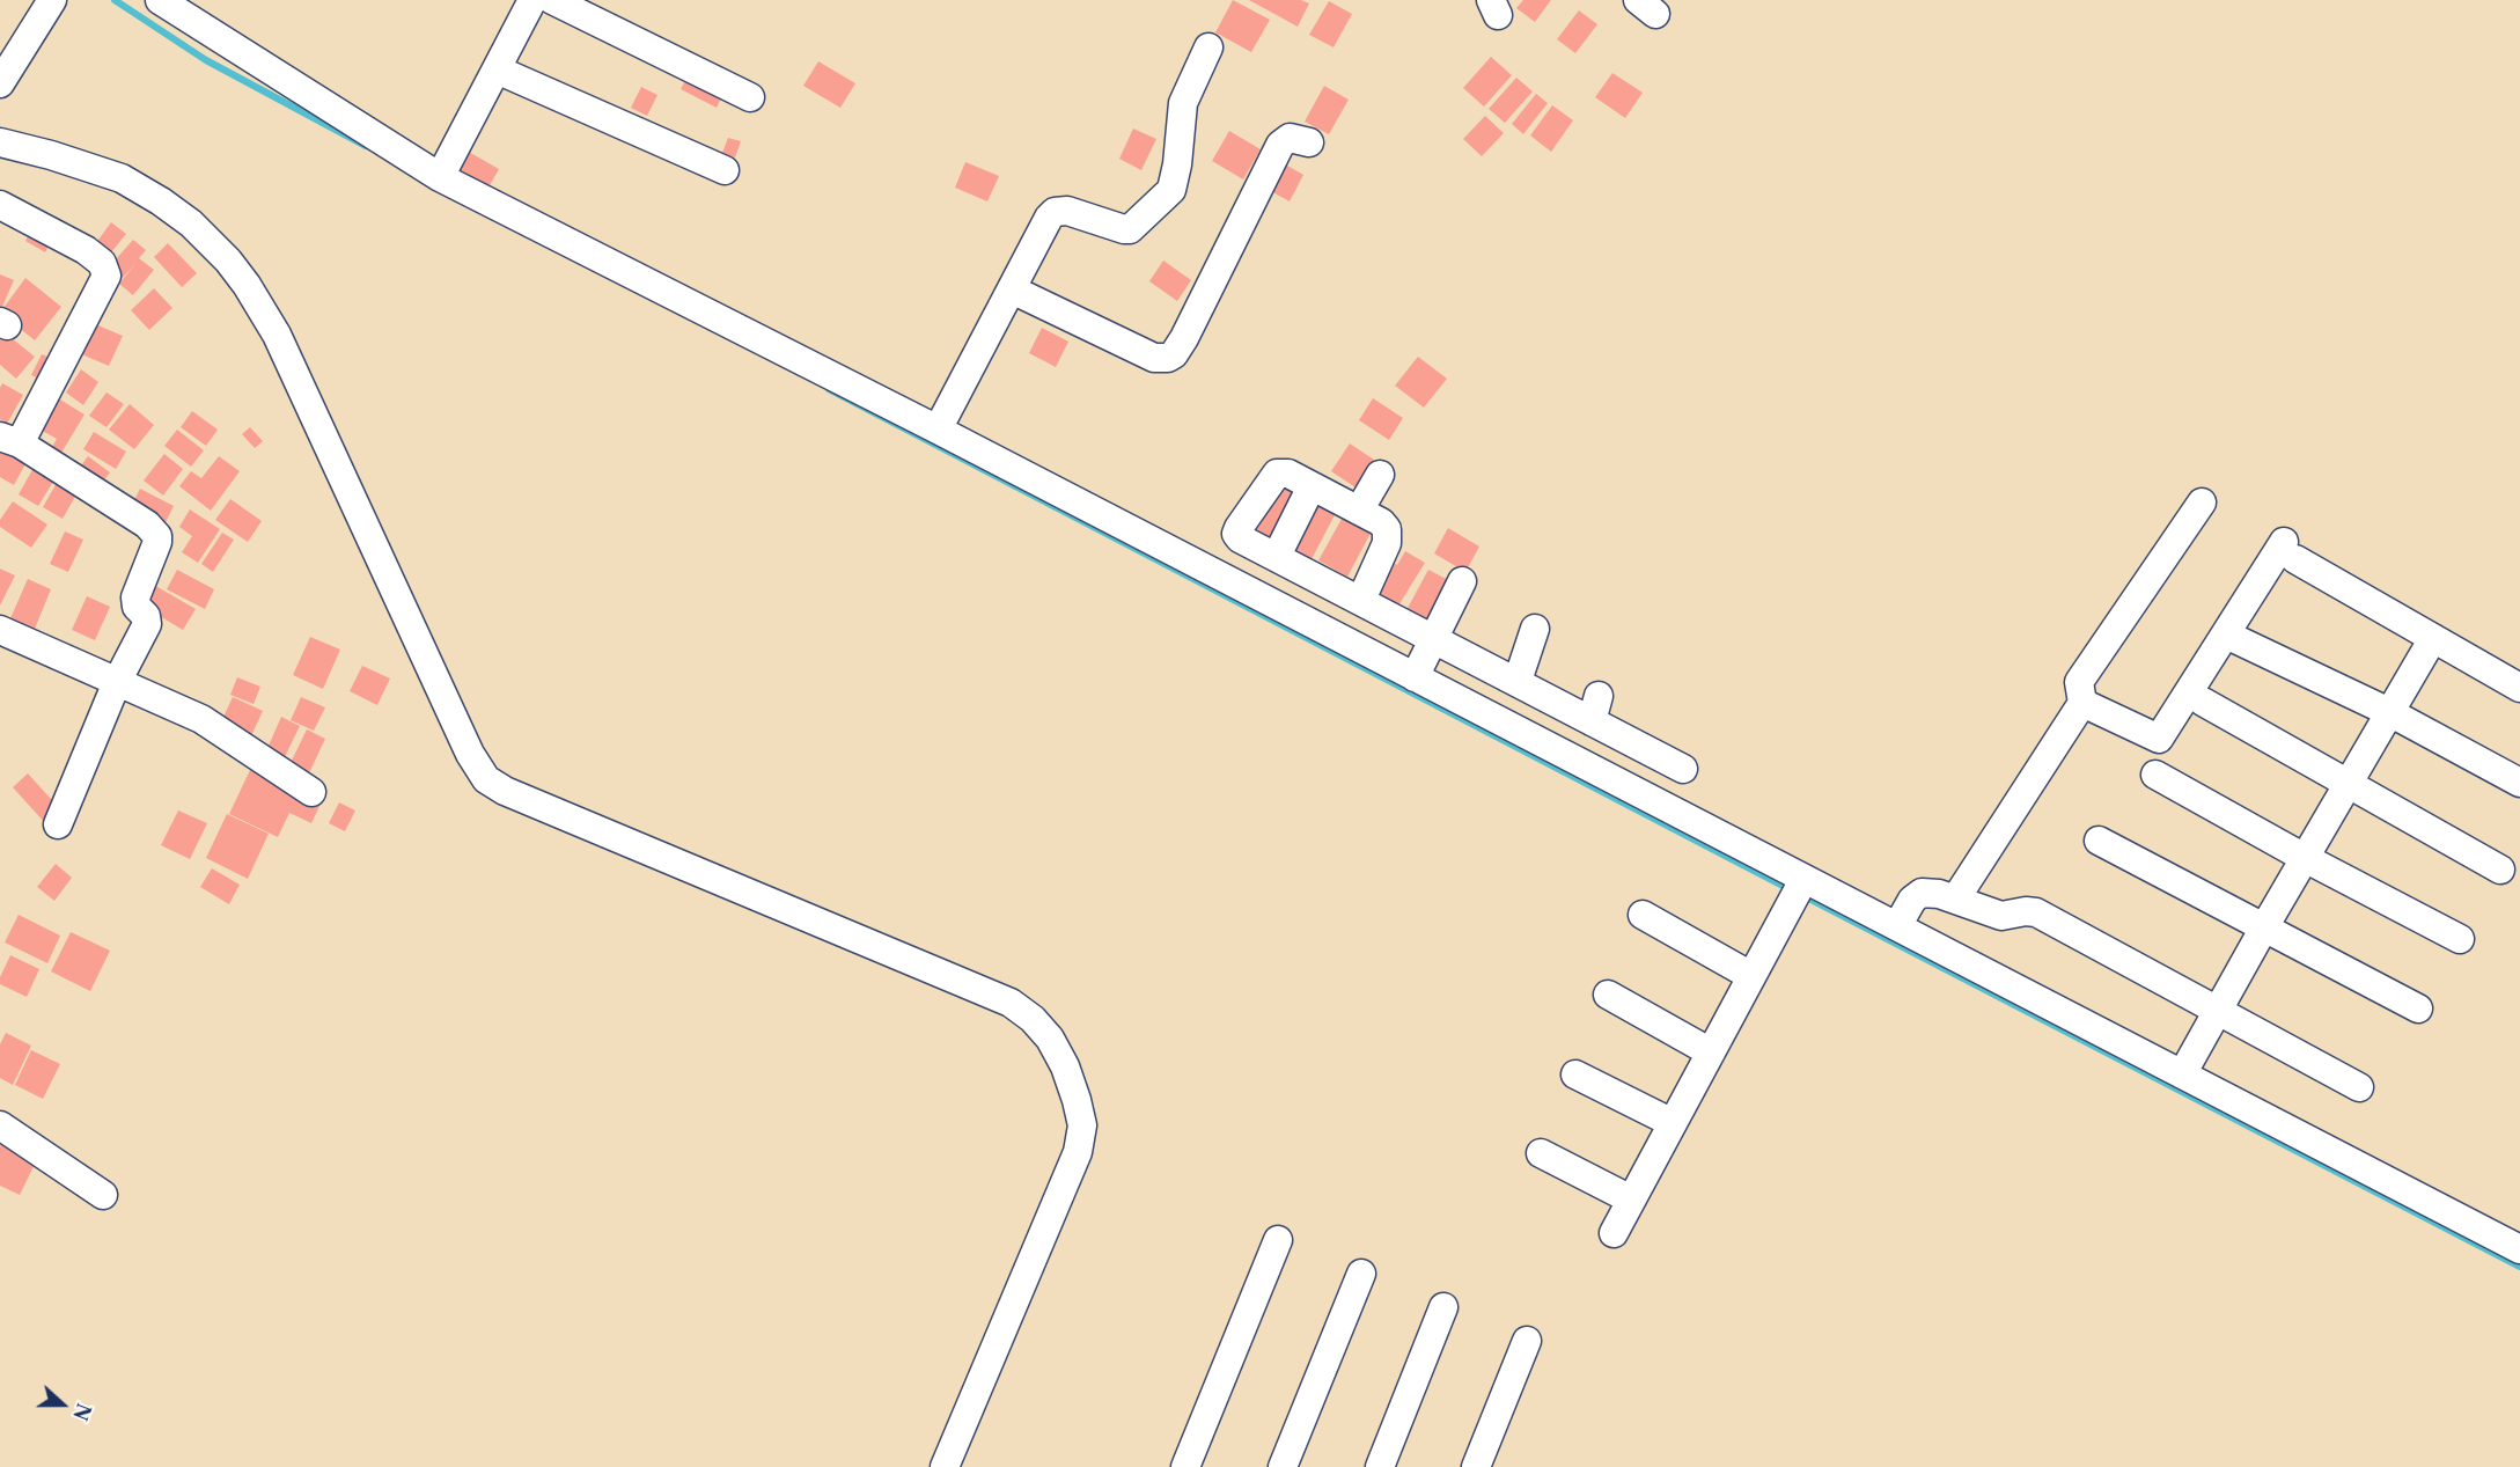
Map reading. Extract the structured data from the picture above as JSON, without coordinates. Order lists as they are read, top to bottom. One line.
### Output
{"north":"right"}
